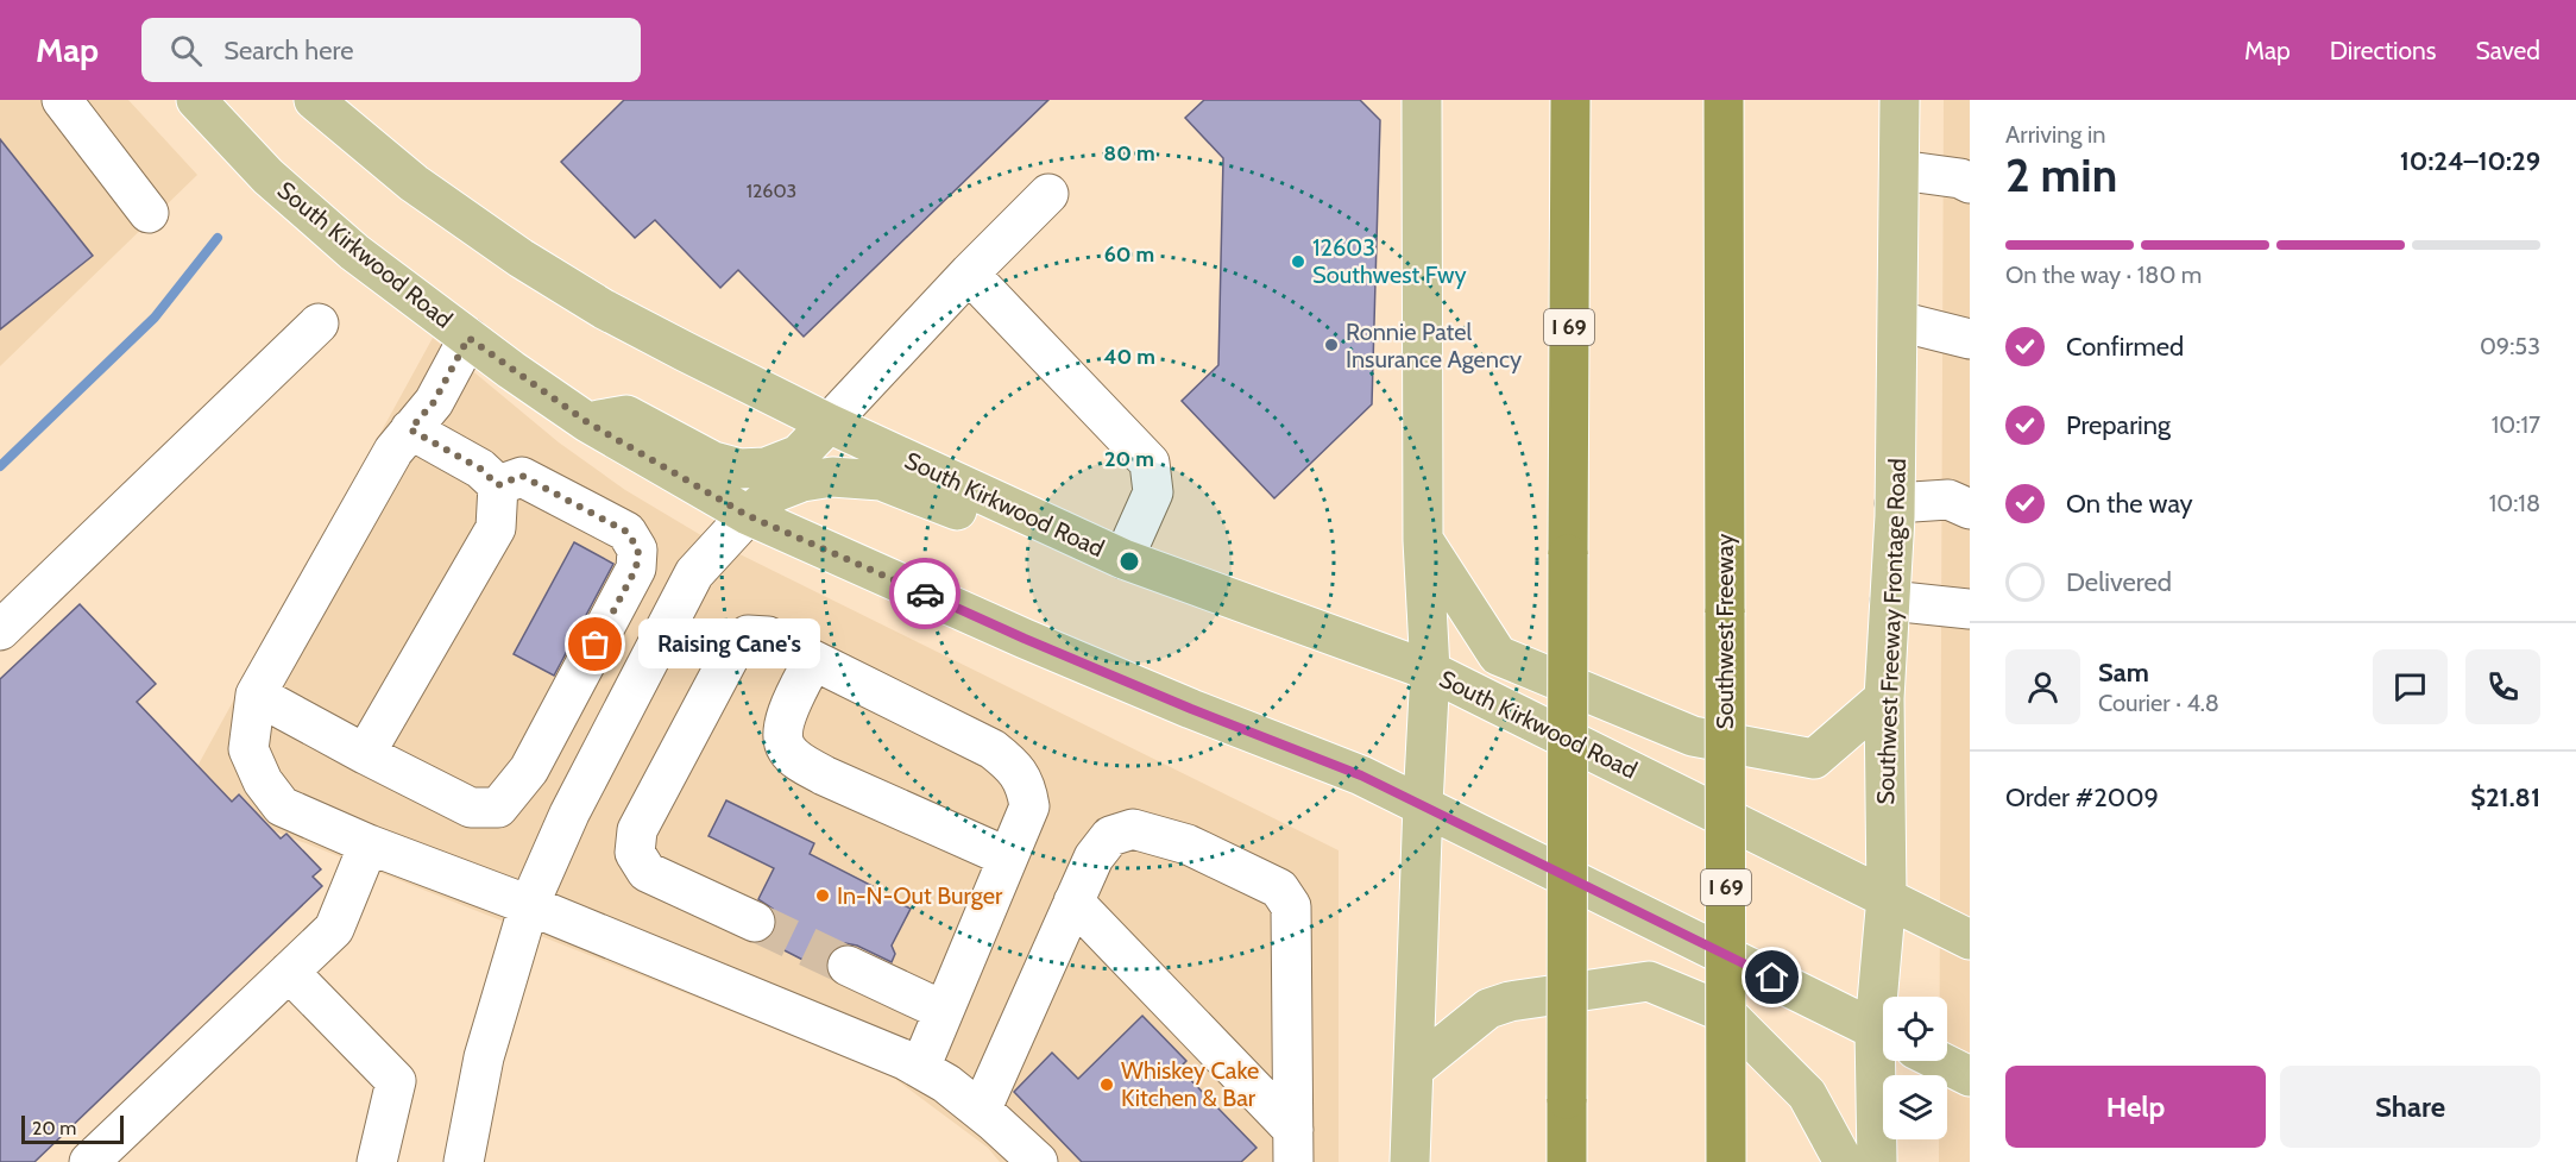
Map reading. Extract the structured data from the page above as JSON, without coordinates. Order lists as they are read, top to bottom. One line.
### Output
{"streets":{"highway":["I 69","Southwest Freeway"],"main road":["South Kirkwood Road","Southwest Freeway Frontage Road"]},"crossings":[["South Kirkwood Road","Southwest Freeway Frontage Road"]],"places":["12603 Southwest Fwy","Ronnie Patel Insurance Agency","Raising Cane's","In-N-Out Burger","Whiskey Cake Kitchen & Bar"],"house_numbers":["12603"],"scale_bar":"20 m","page":{"header":"Map","search":"Search here","nav":["Map","Directions","Saved"],"heading":["2 min","Arriving in","10:24–10:29"],"panel":["Sam","Courier · 4.8","Order #2009","$21.81"],"bar":"On the way · 180 m","list":[["Confirmed","09:53"],["Preparing","10:17"],["On the way","10:18"],"Delivered"],"bubble":"Raising Cane's","buttons":["Help","Share"],"scale":"20 m"},"rings":["80 m","60 m","40 m","20 m"]}
